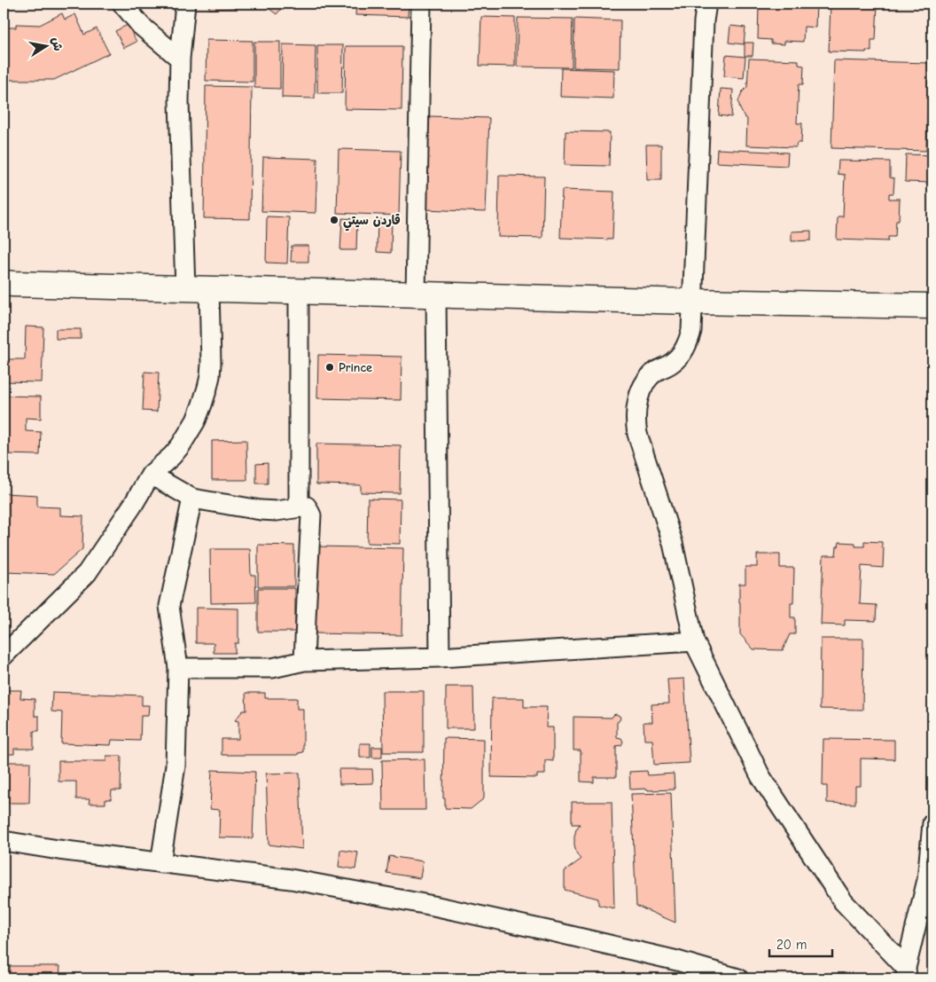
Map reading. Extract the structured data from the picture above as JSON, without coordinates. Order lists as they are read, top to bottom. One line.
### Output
{"places":["قاردن سيتي","Prince"],"scale_bar":"20 m","north":"right"}
